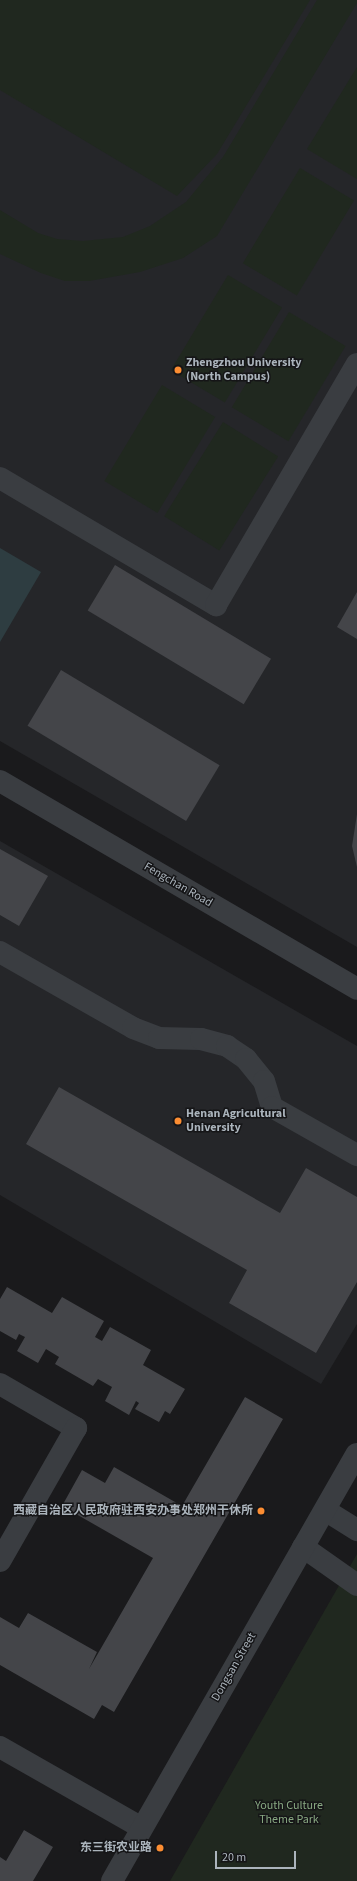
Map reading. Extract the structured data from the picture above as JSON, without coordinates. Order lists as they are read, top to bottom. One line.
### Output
{"streets":{"street":["Fengchan Road","Dongsan Street"]},"parks":["Youth Culture Theme Park"],"places":["Zhengzhou University (North Campus)","Henan Agricultural University","西藏自治区人民政府驻西安办事处郑州干休所","东三街农业路"],"scale_bar":"20 m"}
